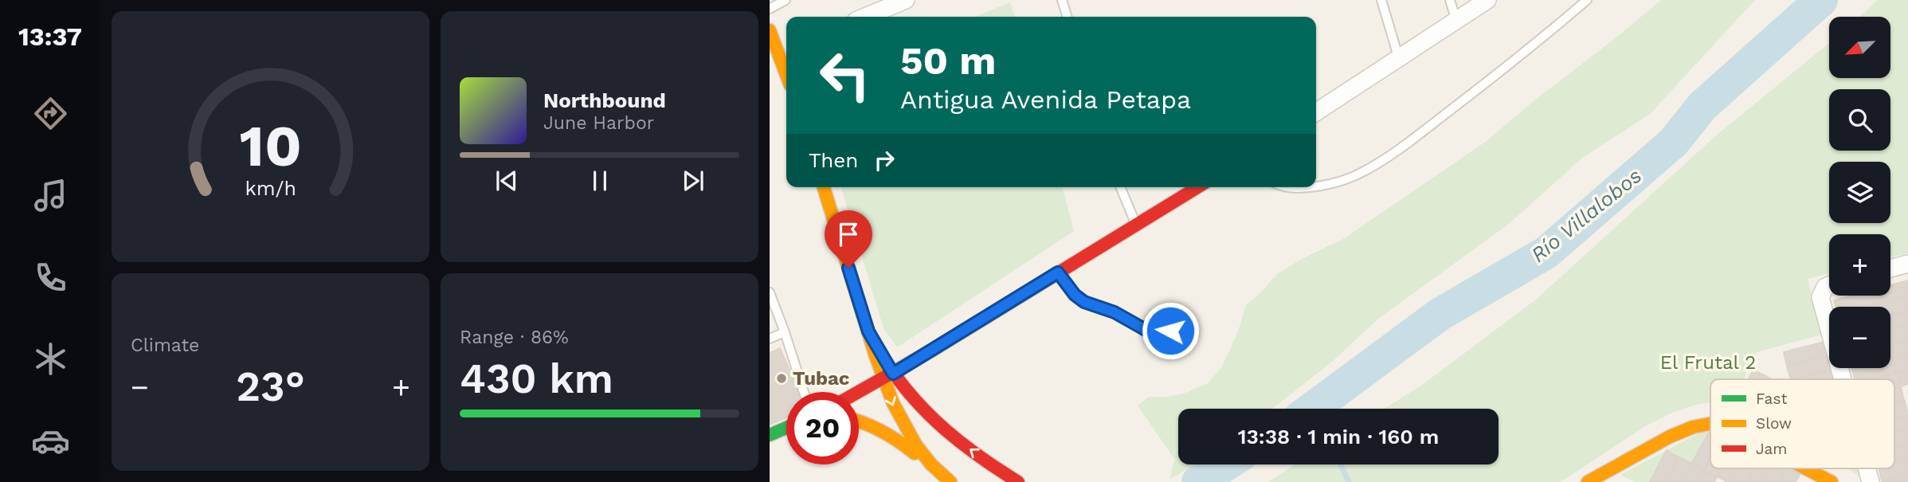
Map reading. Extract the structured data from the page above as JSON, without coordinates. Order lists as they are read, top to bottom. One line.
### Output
{"water":["Río Villalobos"],"parks":["El Frutal 2"],"places":["Tubac"],"legend":["Fast","Slow","Jam"],"north":"bottom left","page":{"tabs":"13:37","map_buttons":["+","−"],"turn":["50 m","Antigua Avenida Petapa"],"song":["Northbound","June Harbor"],"then":"Then","tile":["Climate",["Range · 86%","430 km"]],"heat":["−","23°","+"],"limit":"20","trip":"13:38 · 1 min · 160 m","gauge":["10","km/h"]}}
